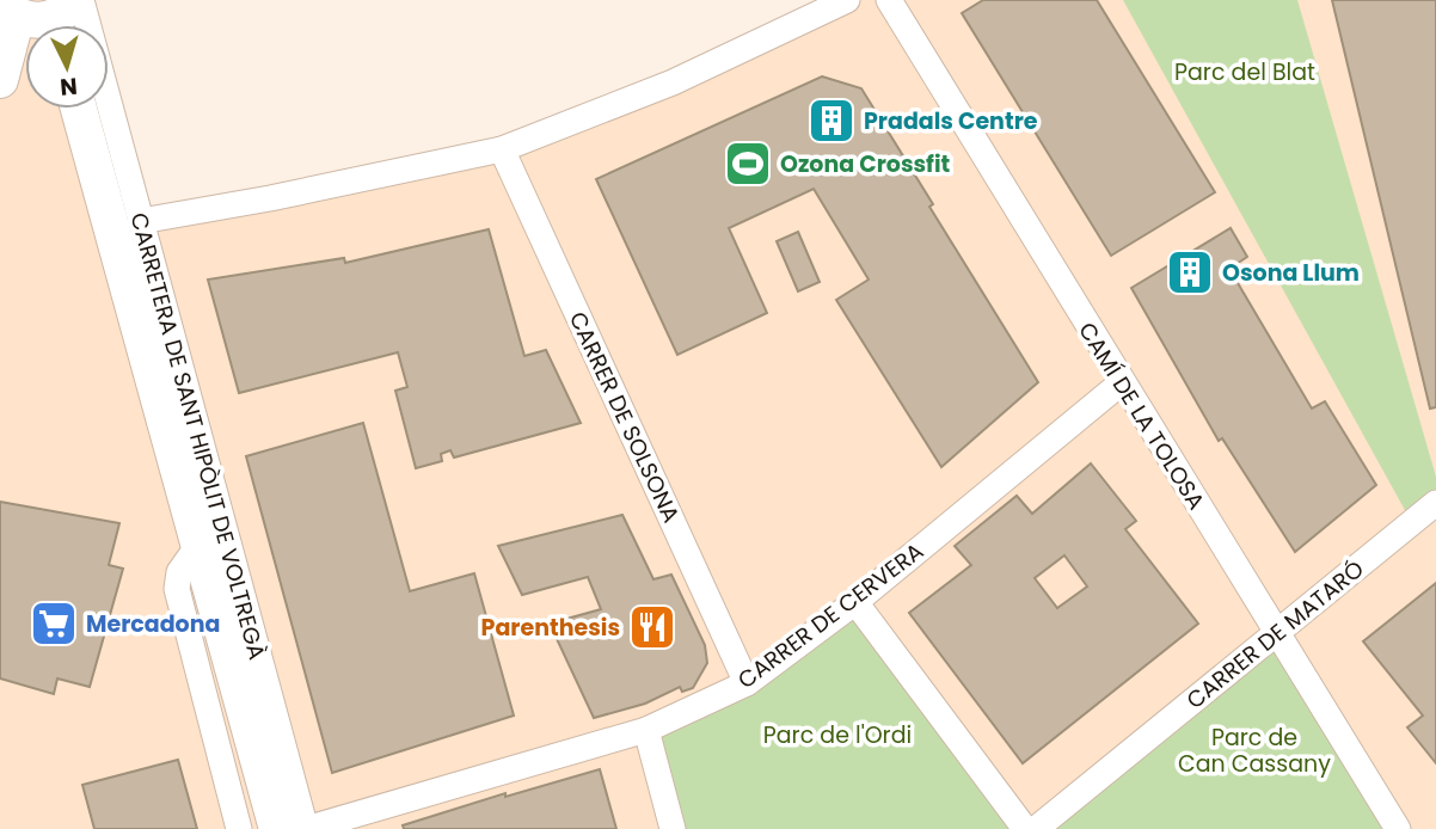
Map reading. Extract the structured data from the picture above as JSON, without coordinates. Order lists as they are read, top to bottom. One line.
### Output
{"streets":{"street":["CAMÍ DE LA TOLOSA","CARRER DE SOLSONA","CARRETERA DE SANT HIPÒLIT DE VOLTREGÀ","CARRER DE CERVERA","CARRER DE MATARÓ"]},"crossings":[["CAMÍ DE LA TOLOSA","CARRER DE CERVERA"],["CAMÍ DE LA TOLOSA","CARRER DE MATARÓ"],["CARRER DE SOLSONA","CARRER DE CERVERA"],["CARRETERA DE SANT HIPÒLIT DE VOLTREGÀ","CARRER DE CERVERA"]],"parks":["Parc del Blat","Parc de l'Ordi","Parc de Can Cassany"],"places":{"building":["Pradals Centre","Osona Llum"],"sports":["Ozona Crossfit"],"supermarket":["Mercadona"],"restaurant":["Parenthesis"]},"north":"bottom"}
